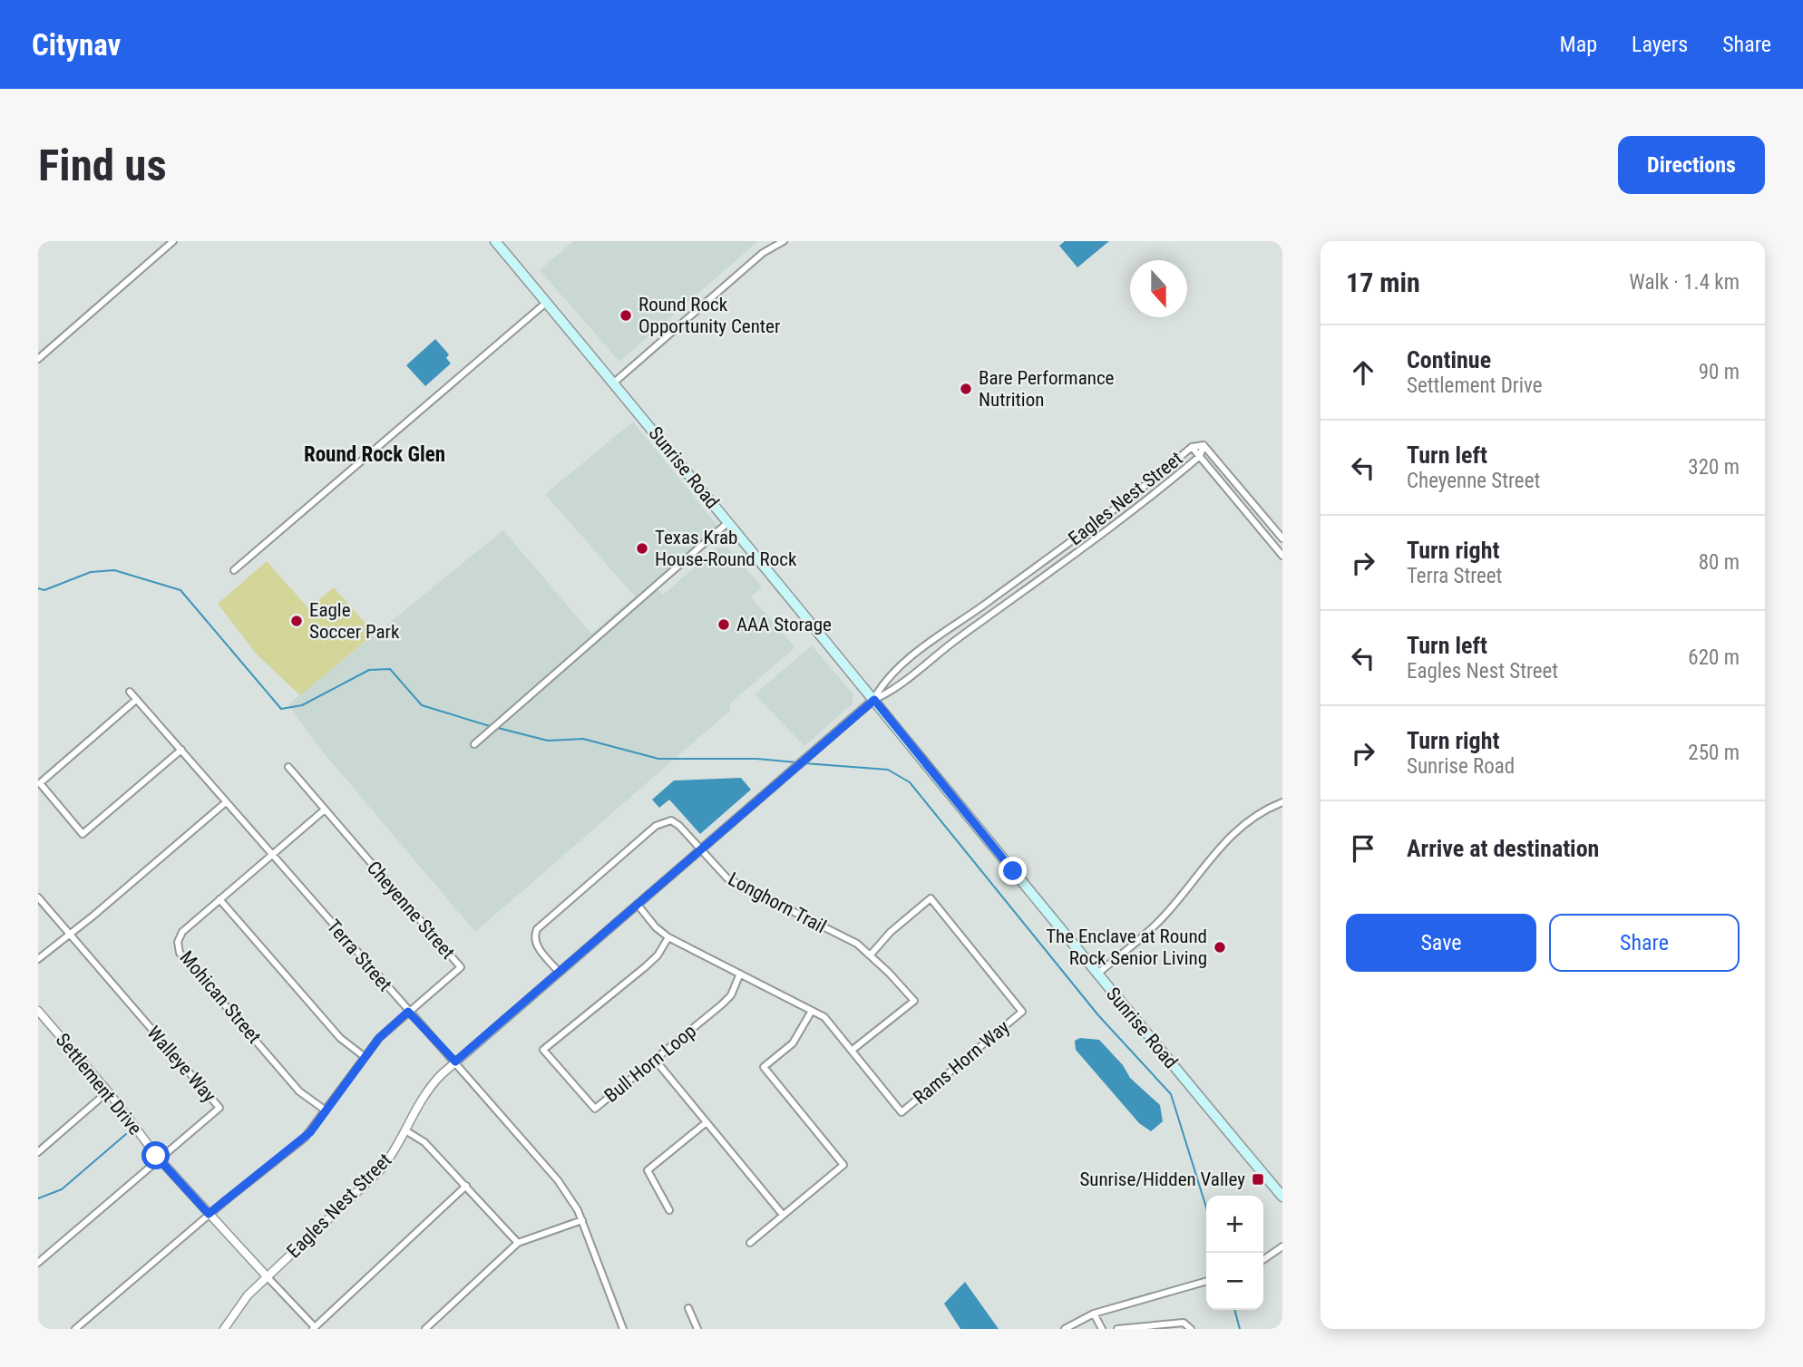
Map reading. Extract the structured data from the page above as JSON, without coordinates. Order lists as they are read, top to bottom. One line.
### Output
{"streets":{"main road":["Sunrise Road"],"street":["Eagles Nest Street","Longhorn Trail","Cheyenne Street","Terra Street","Mohican Street","Rams Horn Way","Bull Horn Loop","Walleye Way","Settlement Drive"]},"crossings":[["Sunrise Road","Eagles Nest Street"],["Eagles Nest Street","Longhorn Trail"],["Eagles Nest Street","Terra Street"],["Eagles Nest Street","Rams Horn Way"],["Eagles Nest Street","Settlement Drive"],["Longhorn Trail","Rams Horn Way"],["Cheyenne Street","Terra Street"],["Cheyenne Street","Mohican Street"],["Cheyenne Street","Settlement Drive"],["Terra Street","Mohican Street"],["Rams Horn Way","Bull Horn Loop"],["Walleye Way","Settlement Drive"]],"districts":["Round Rock Glen"],"places":{"other":["Round Rock Opportunity Center","Bare Performance Nutrition","Texas Krab House-Round Rock","Eagle Soccer Park","AAA Storage","The Enclave at Round Rock Senior Living"],"transit":["Sunrise/Hidden Valley"]},"north":"bottom","page":{"header":"Citynav","nav":["Map","Layers","Share"],"buttons":["Directions",["Save","Share"]],"title":"Find us","heading":["17 min","Walk · 1.4 km"],"list":[["Continue","Settlement Drive","90 m"],["Turn left","Cheyenne Street","320 m"],["Turn right","Terra Street","80 m"],["Turn left","Eagles Nest Street","620 m"],["Turn right","Sunrise Road","250 m"],"Arrive at destination"],"map_buttons":["+","−"]}}
